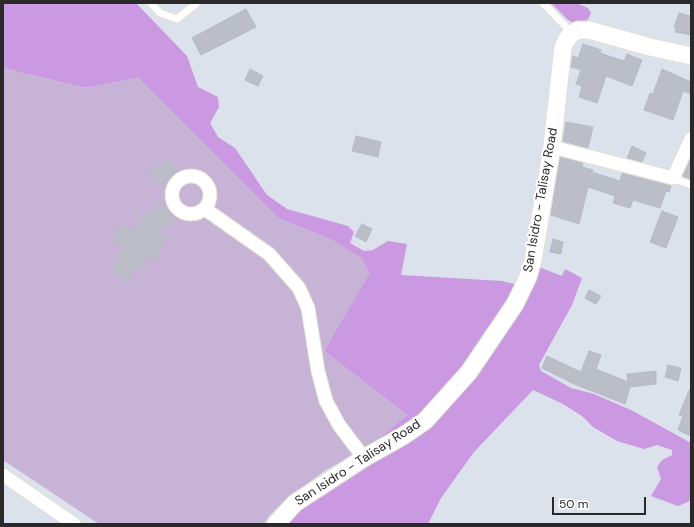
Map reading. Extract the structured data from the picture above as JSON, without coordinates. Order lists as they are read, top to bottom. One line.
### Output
{"streets":{"street":["San Isidro - Talisay Road"]},"scale_bar":"50 m"}
